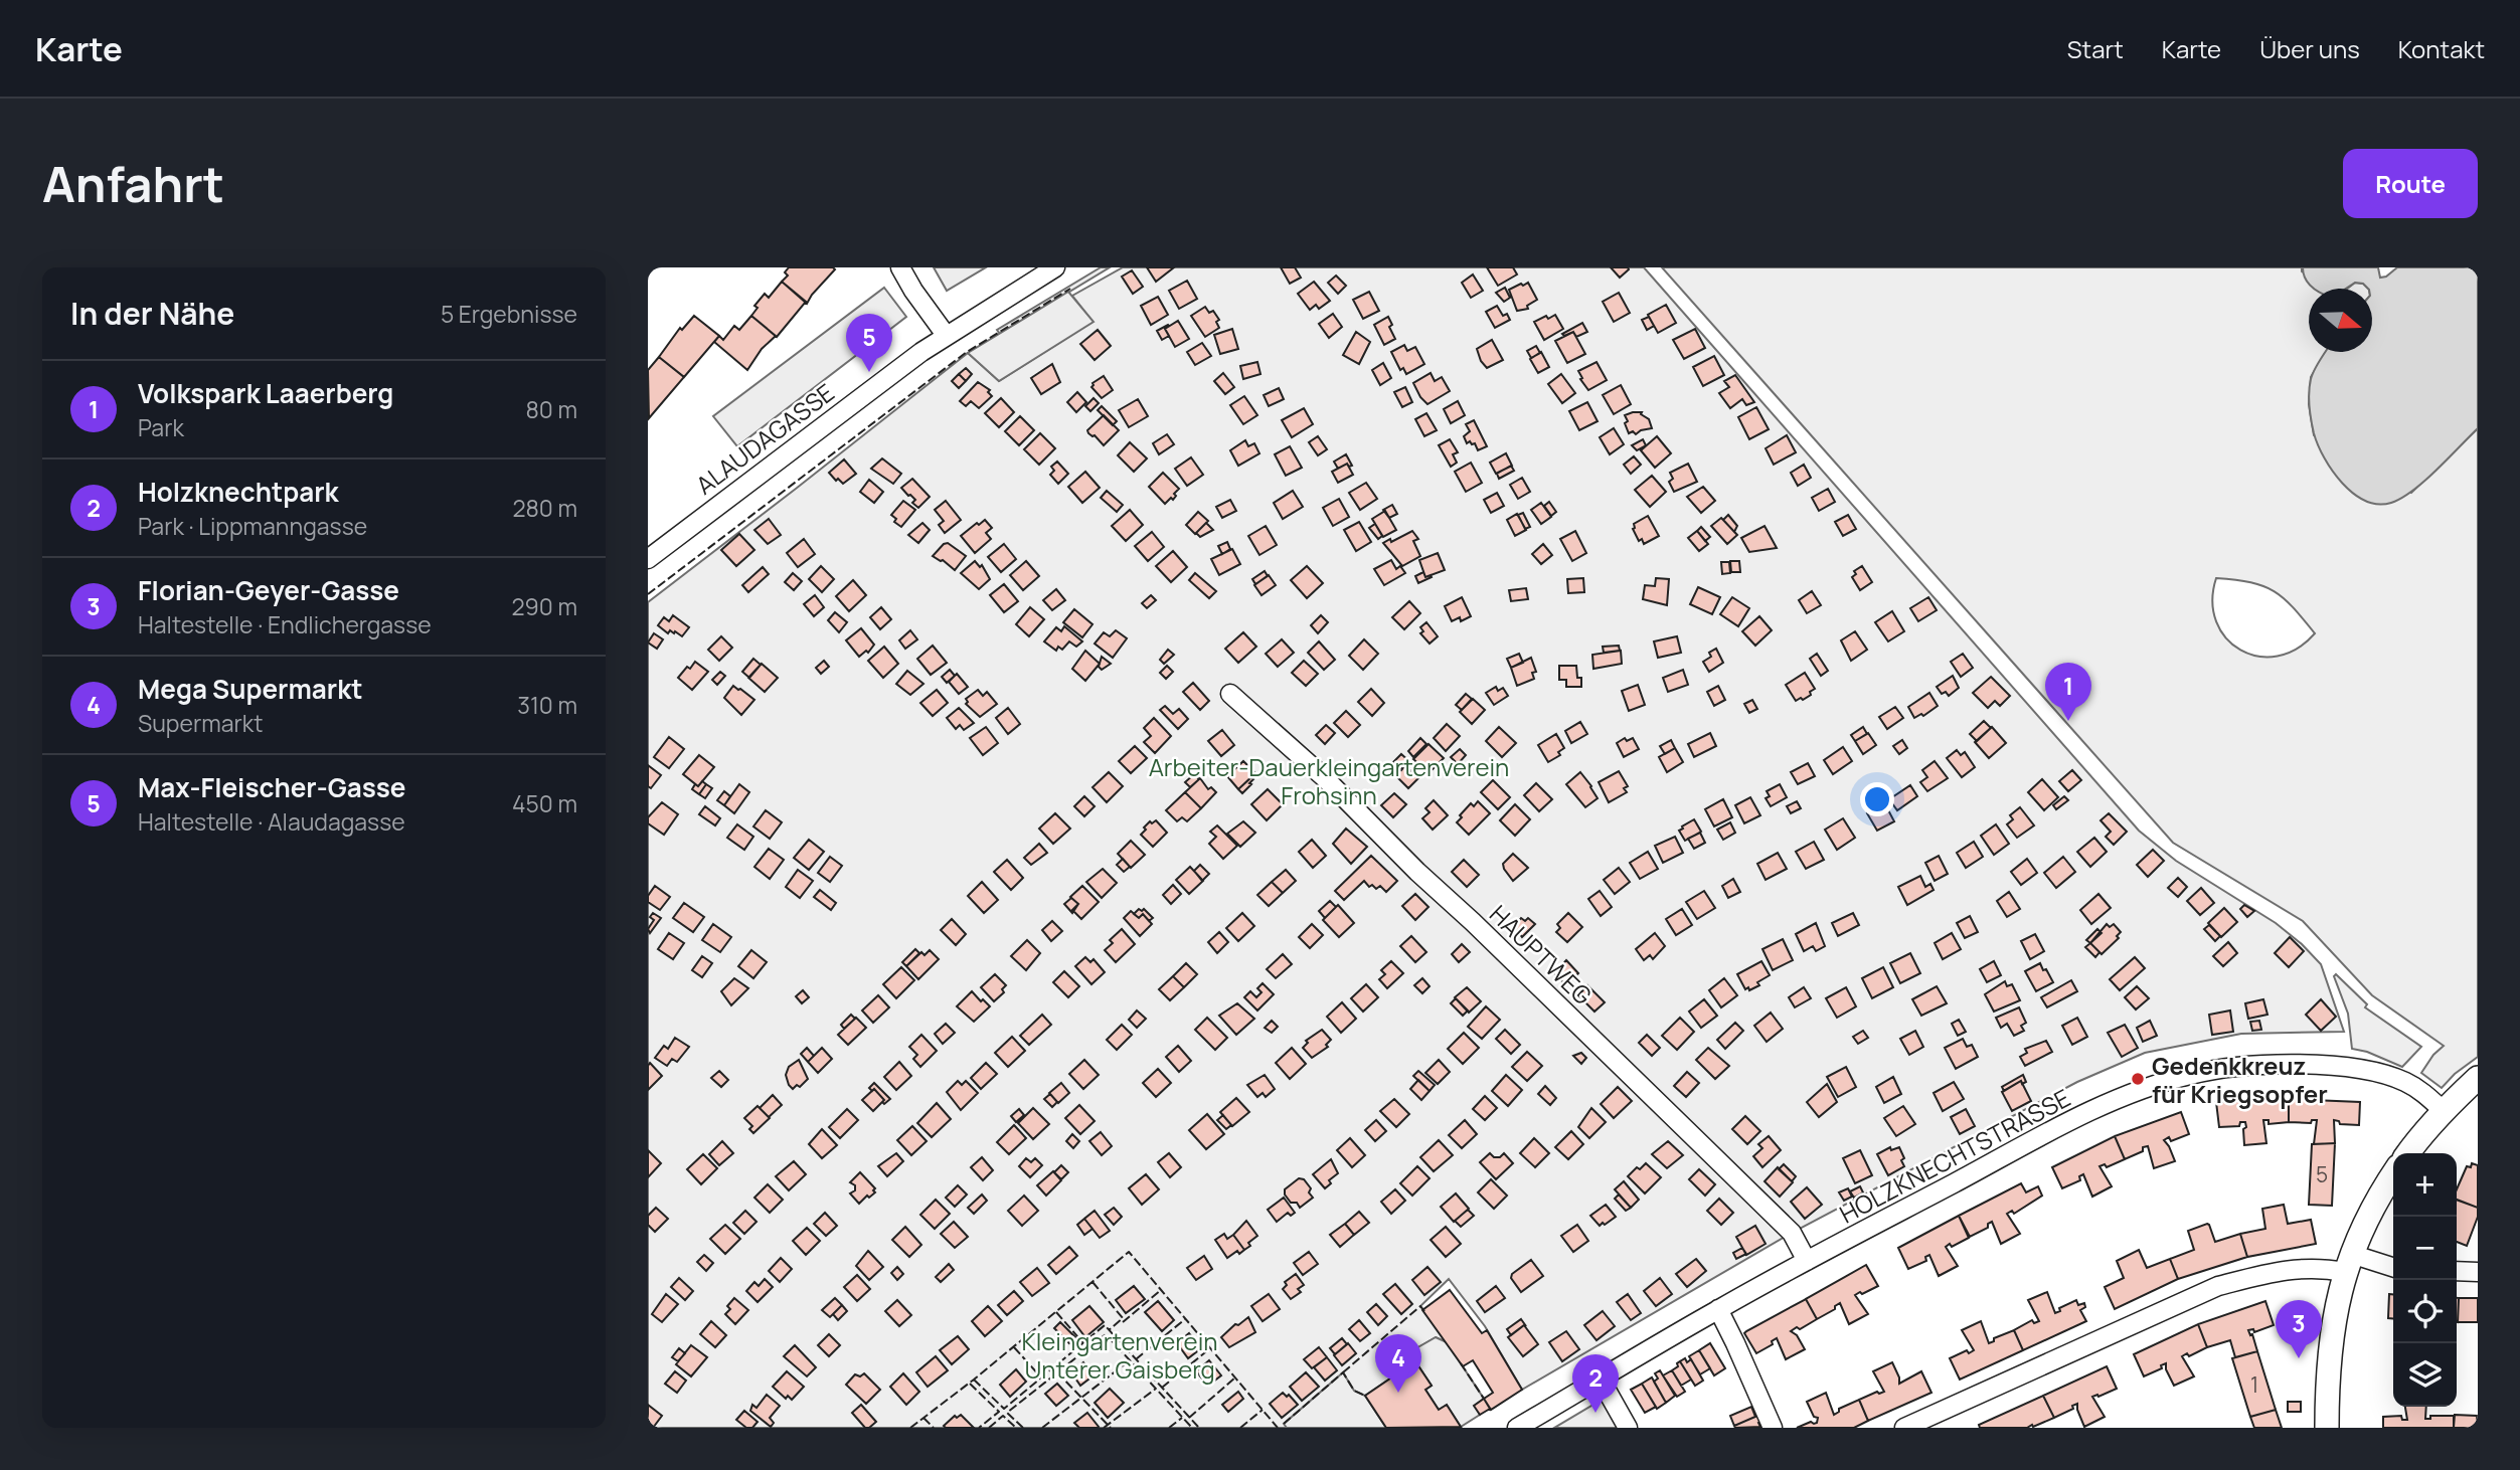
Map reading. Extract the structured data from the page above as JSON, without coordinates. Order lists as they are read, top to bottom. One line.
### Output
{"streets":{"street":["ALAUDAGASSE","HAUPTWEG","HOLZKNECHTSTRASSE"]},"crossings":[["HAUPTWEG","HOLZKNECHTSTRASSE"]],"parks":["Arbeiter-Dauerkleingartenverein Frohsinn","Kleingartenverein Unterer Gaisberg"],"places":["Gedenkkreuz für Kriegsopfer"],"house_numbers":["5","1"],"north":"right","page":{"header":"Karte","nav":["Start","Karte","Über uns","Kontakt"],"buttons":"Route","title":"Anfahrt","heading":["In der Nähe","5 Ergebnisse"],"pins":["5","1","3","4","2"],"list":[{"mark":"1","name":"Volkspark Laaerberg","note":"Park","value":"80 m"},{"mark":"2","name":"Holzknechtpark","note":"Park · Lippmanngasse","value":"280 m"},{"mark":"3","name":"Florian-Geyer-Gasse","note":"Haltestelle · Endlichergasse","value":"290 m"},{"mark":"4","name":"Mega Supermarkt","note":"Supermarkt","value":"310 m"},{"mark":"5","name":"Max-Fleischer-Gasse","note":"Haltestelle · Alaudagasse","value":"450 m"}],"map_buttons":["+","−"]}}
